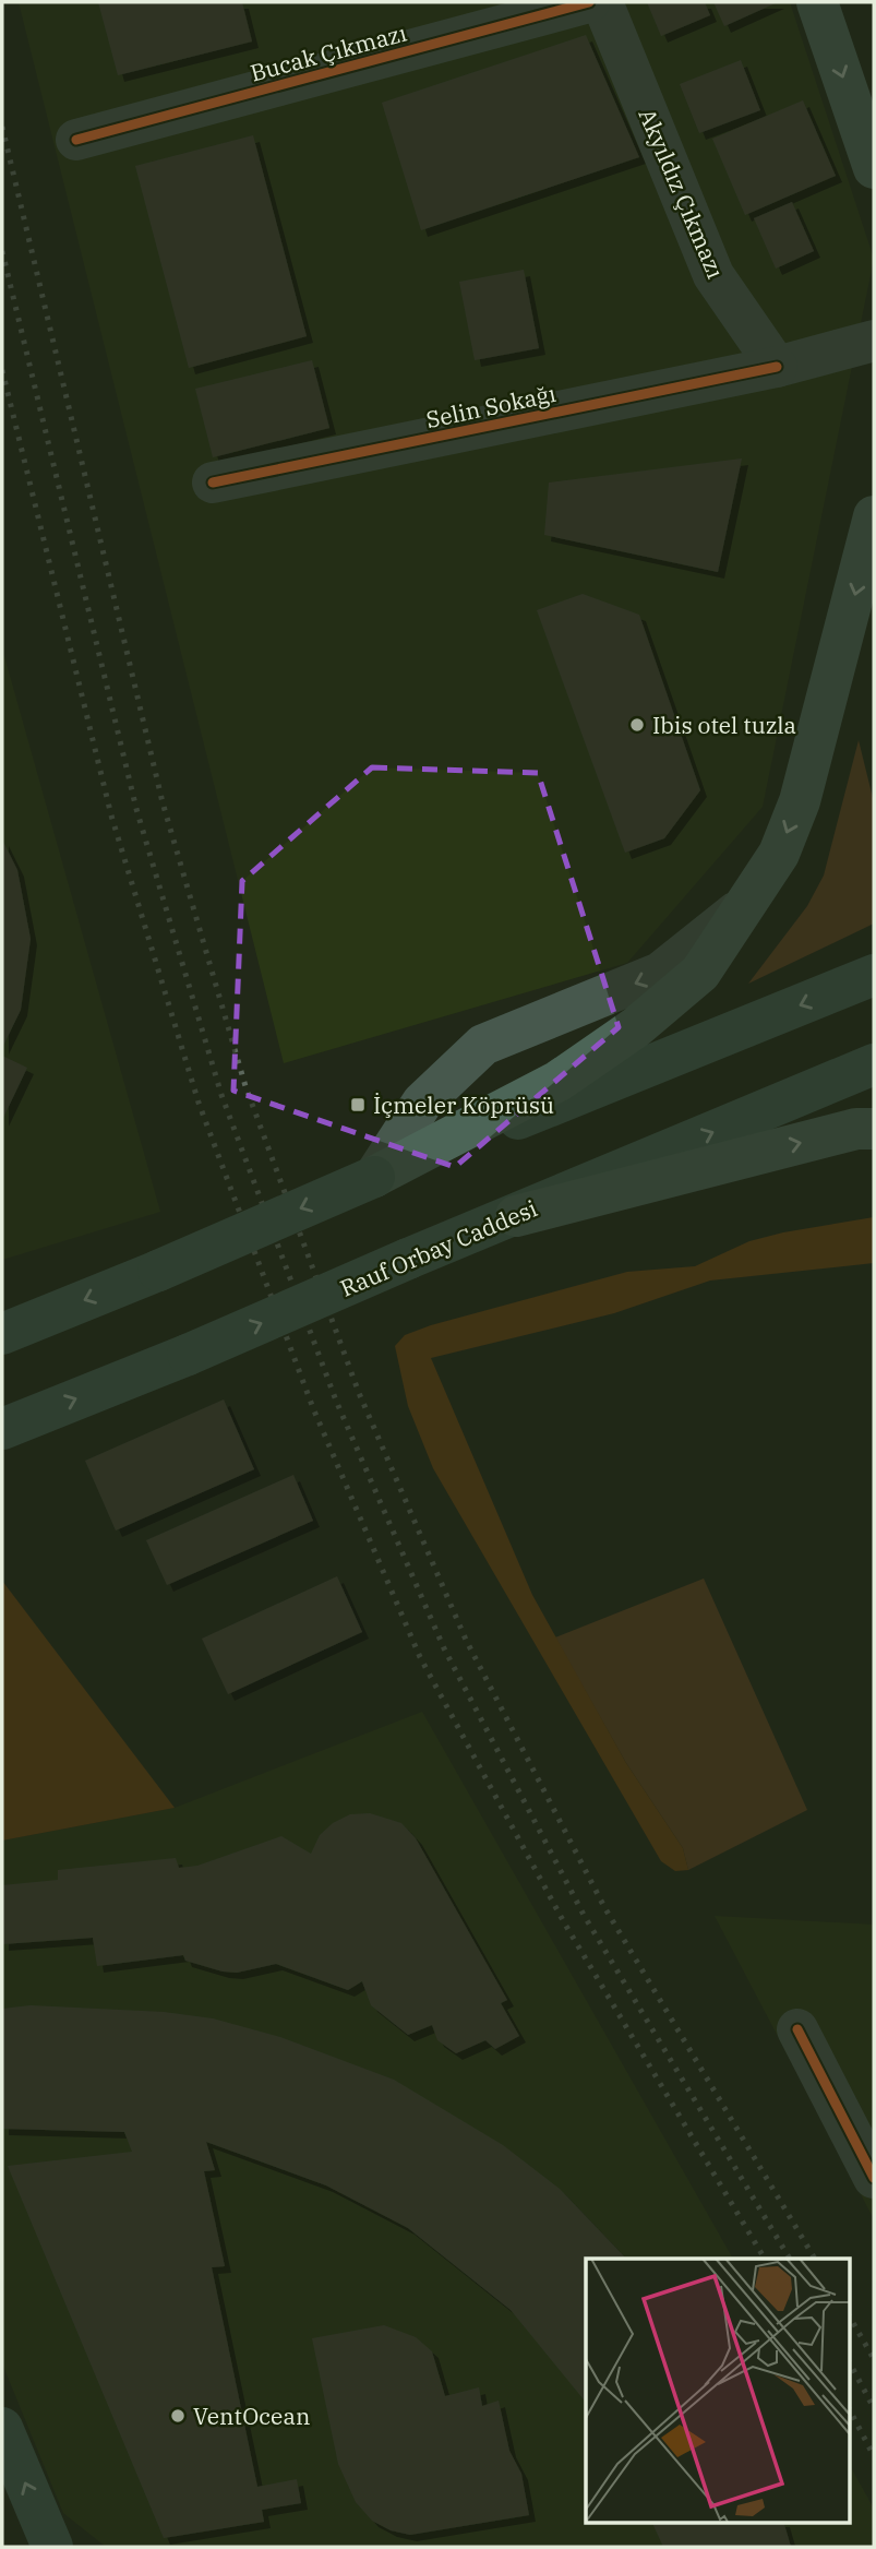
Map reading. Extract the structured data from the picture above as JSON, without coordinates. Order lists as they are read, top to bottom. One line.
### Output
{"streets":{"main road":["Rauf Orbay Caddesi"],"street":["Bucak Çıkmazı","Akyıldız Çıkmazı","Selin Sokağı"]},"crossings":[["Akyıldız Çıkmazı","Selin Sokağı"]],"places":{"other":["Ibis otel tuzla","VentOcean"],"transit":["İçmeler Köprüsü"]}}
